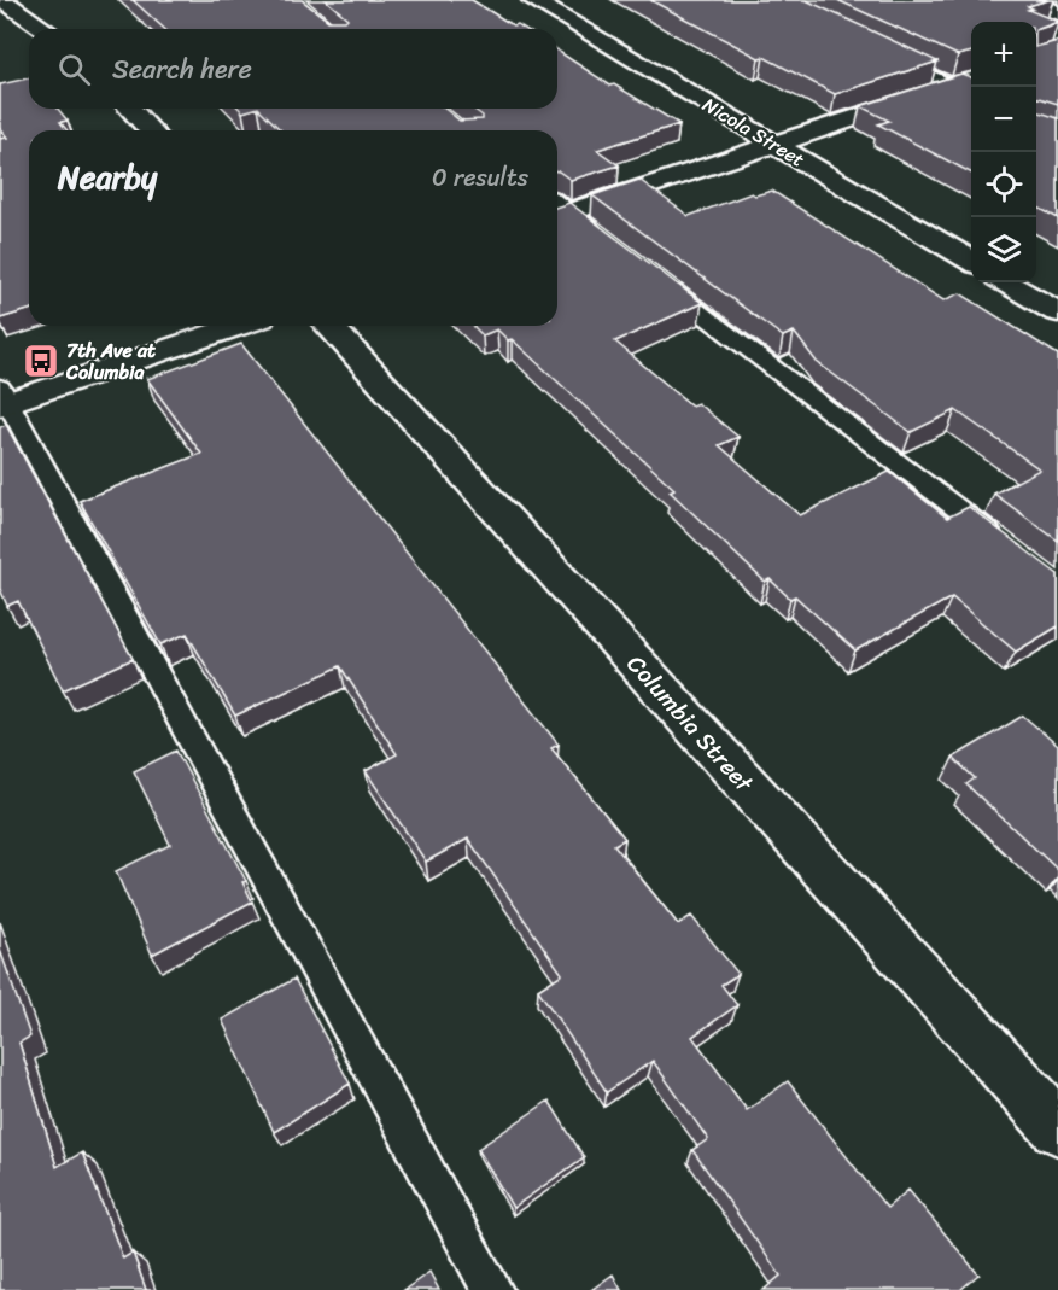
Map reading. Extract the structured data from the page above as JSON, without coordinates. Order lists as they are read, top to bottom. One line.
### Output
{"streets":{"street":["Nicola Street","Columbia Street"]},"places":{"bus stop":["7th Ave at Columbia"]},"page":{"map_buttons":["+","−"],"search":"Search here","heading":["Nearby","0 results"]}}
